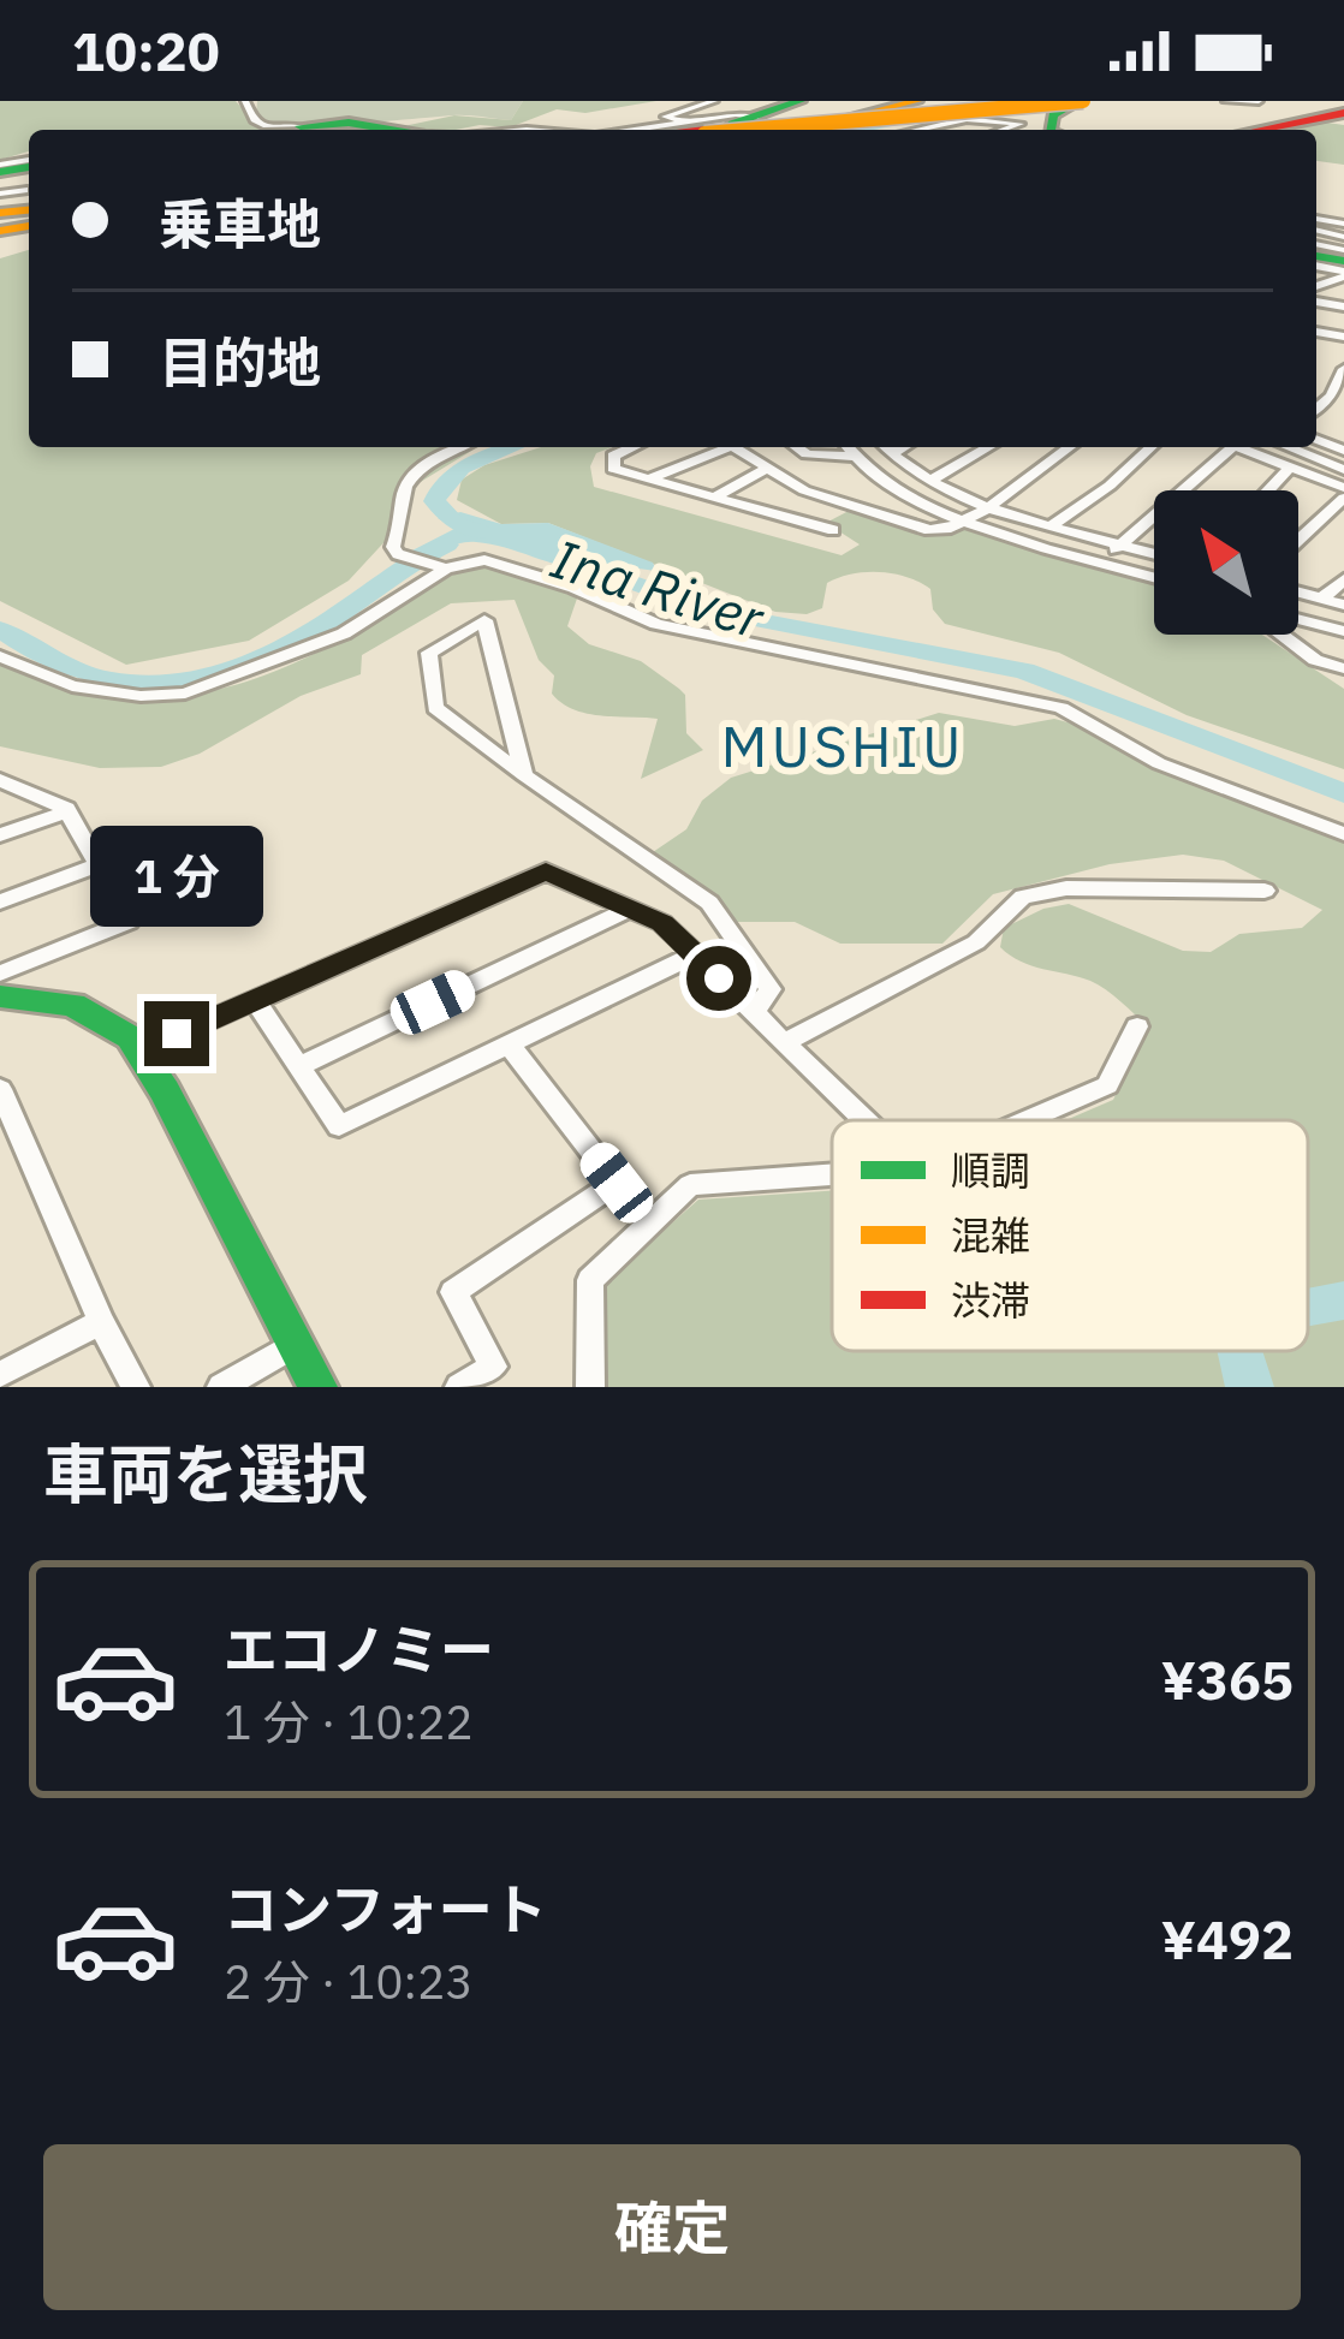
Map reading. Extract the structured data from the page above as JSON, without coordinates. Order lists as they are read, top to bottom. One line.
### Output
{"districts":["MUSHIU"],"water":["Ina River"],"legend":["順調","混雑","渋滞"],"north":"top left","page":{"status":"10:20","banner":["乗車地","目的地"],"bubble":"1 分","heading":"車両を選択","list":[{"name":"エコノミー","note":"1 分 · 10:22","value":"¥365"},{"name":"コンフォート","note":"2 分 · 10:23","value":"¥492"}],"buttons":"確定"}}
